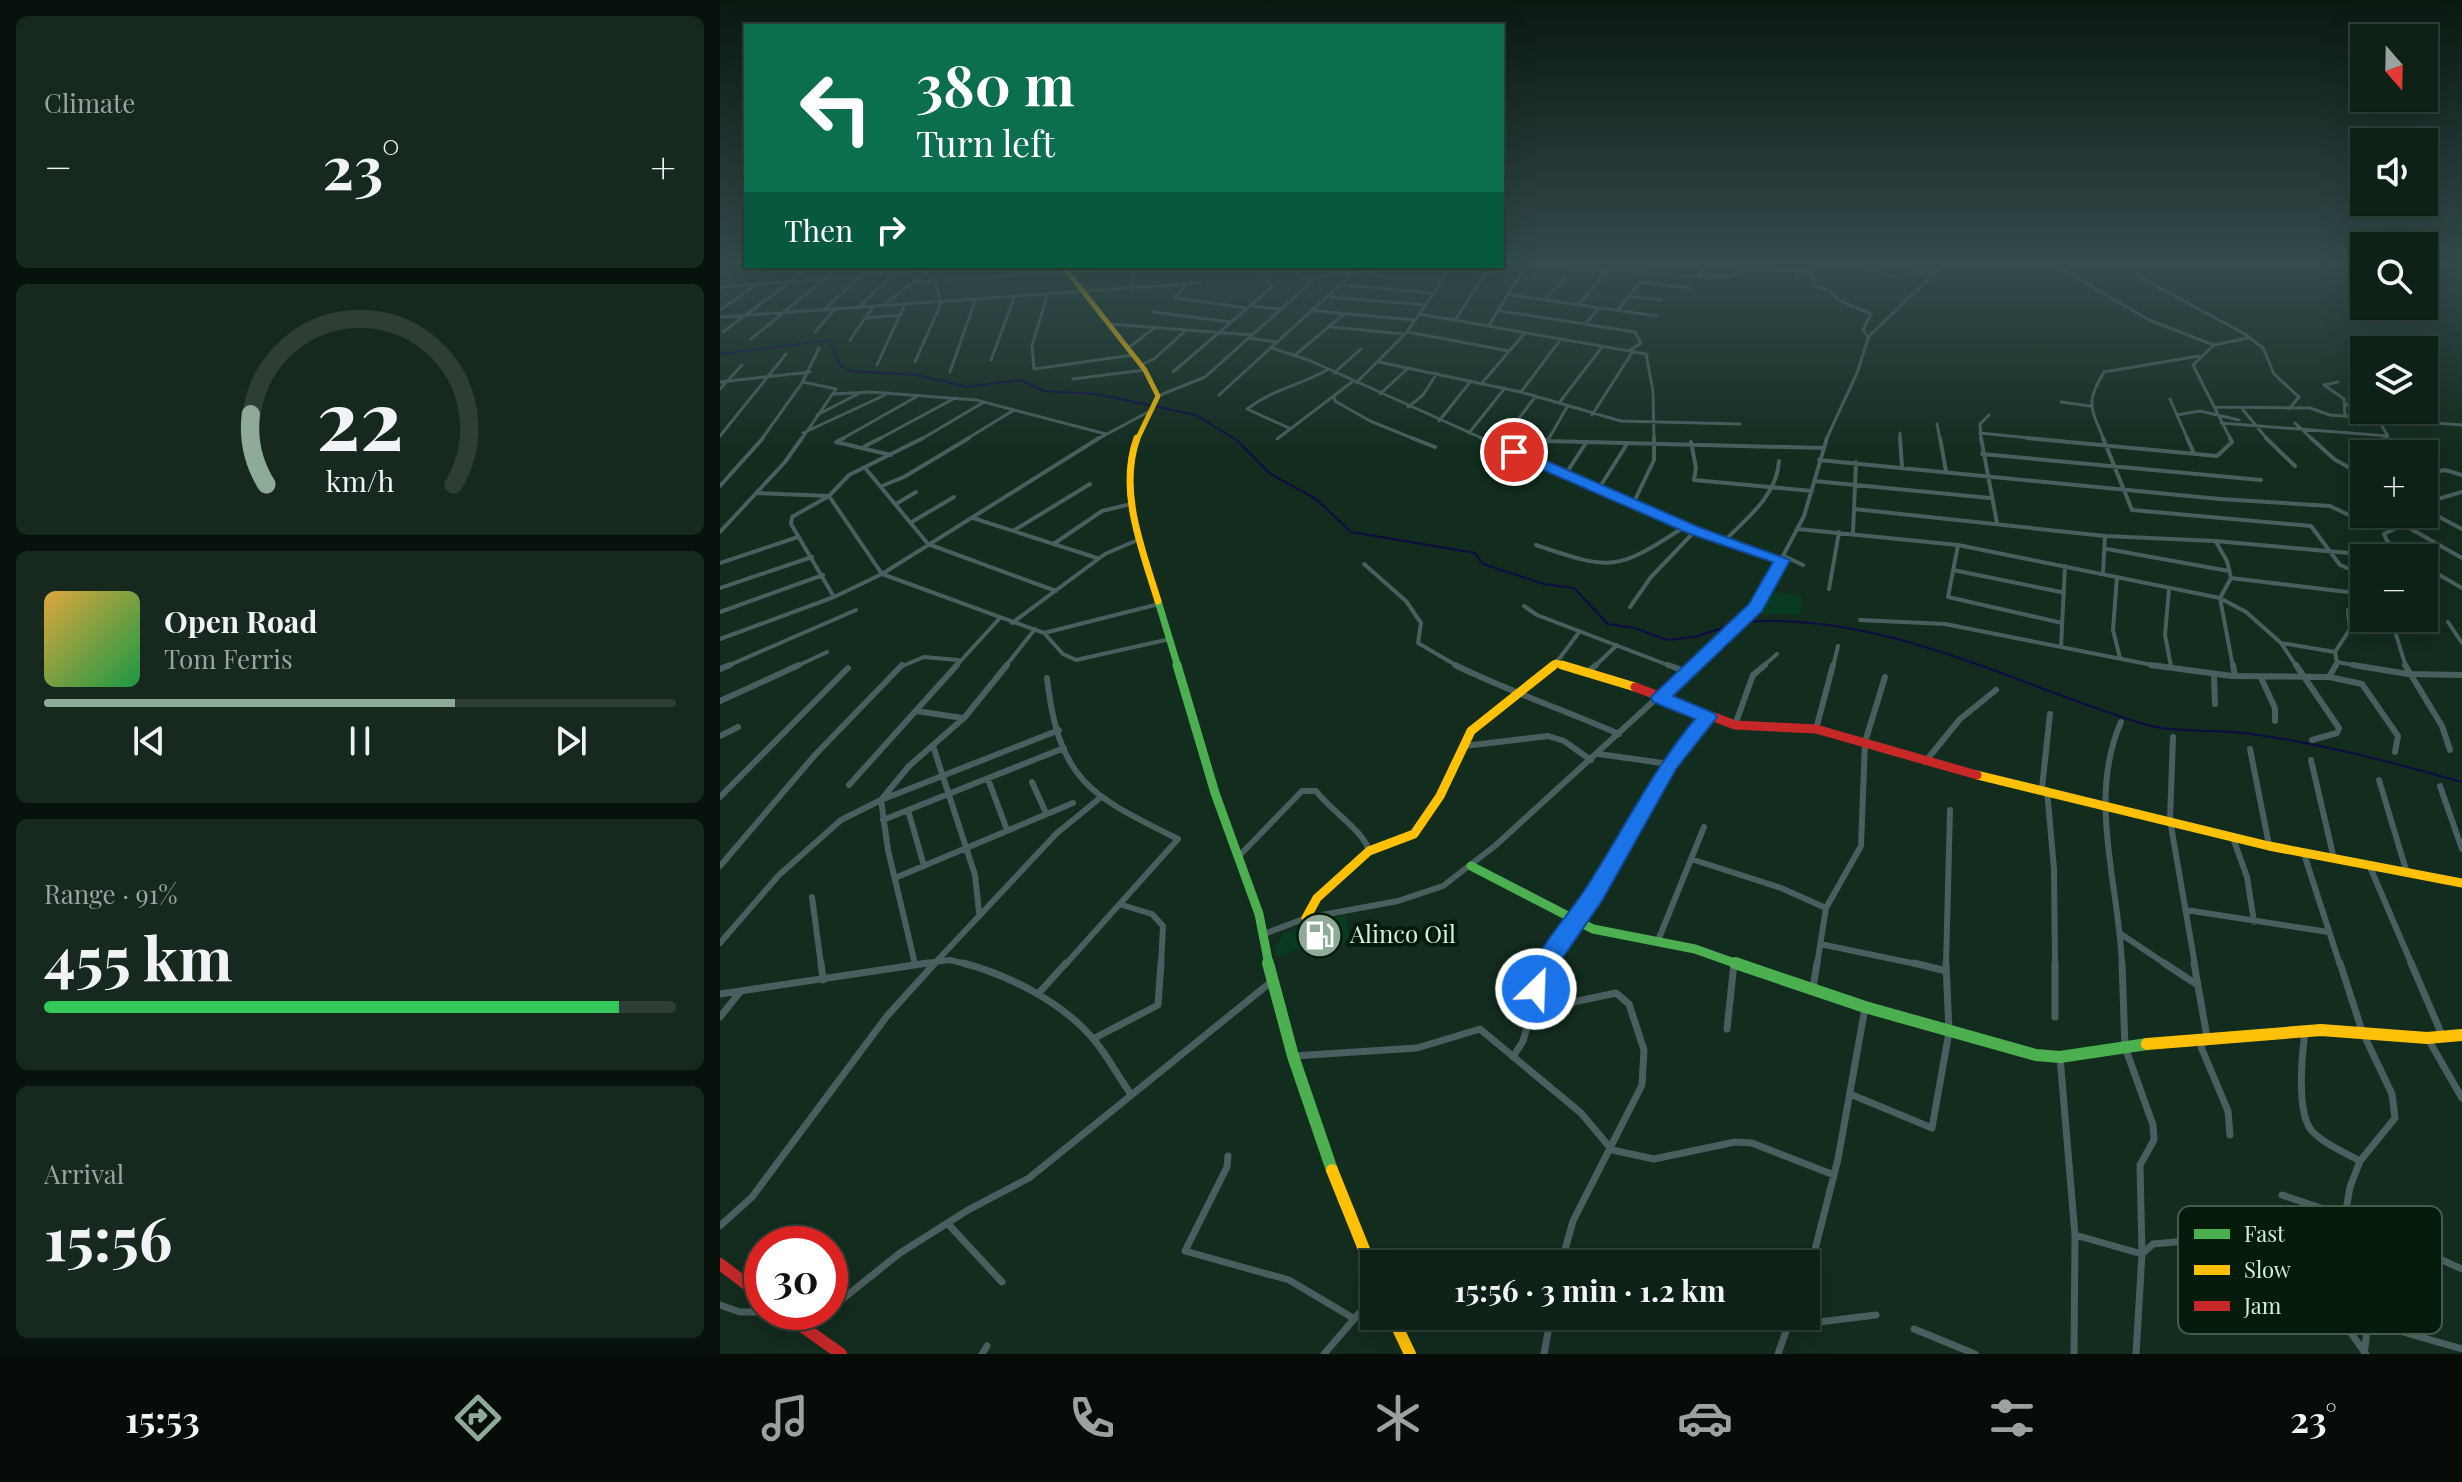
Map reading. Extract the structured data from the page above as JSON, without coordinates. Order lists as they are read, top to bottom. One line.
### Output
{"places":{"fuel station":["Alinco Oil"]},"legend":["Fast","Slow","Jam"],"north":"bottom","page":{"tile":["Climate",["Range · 91%","455 km"],["Arrival","15:56"]],"map_buttons":["+","−"],"turn":["380 m","Turn left"],"heat":["−","23°","+"],"then":"Then","song":["Open Road","Tom Ferris"],"limit":"30","trip":"15:56 · 3 min · 1.2 km","tabs":["15:53","23°"],"gauge":["22","km/h"]}}
